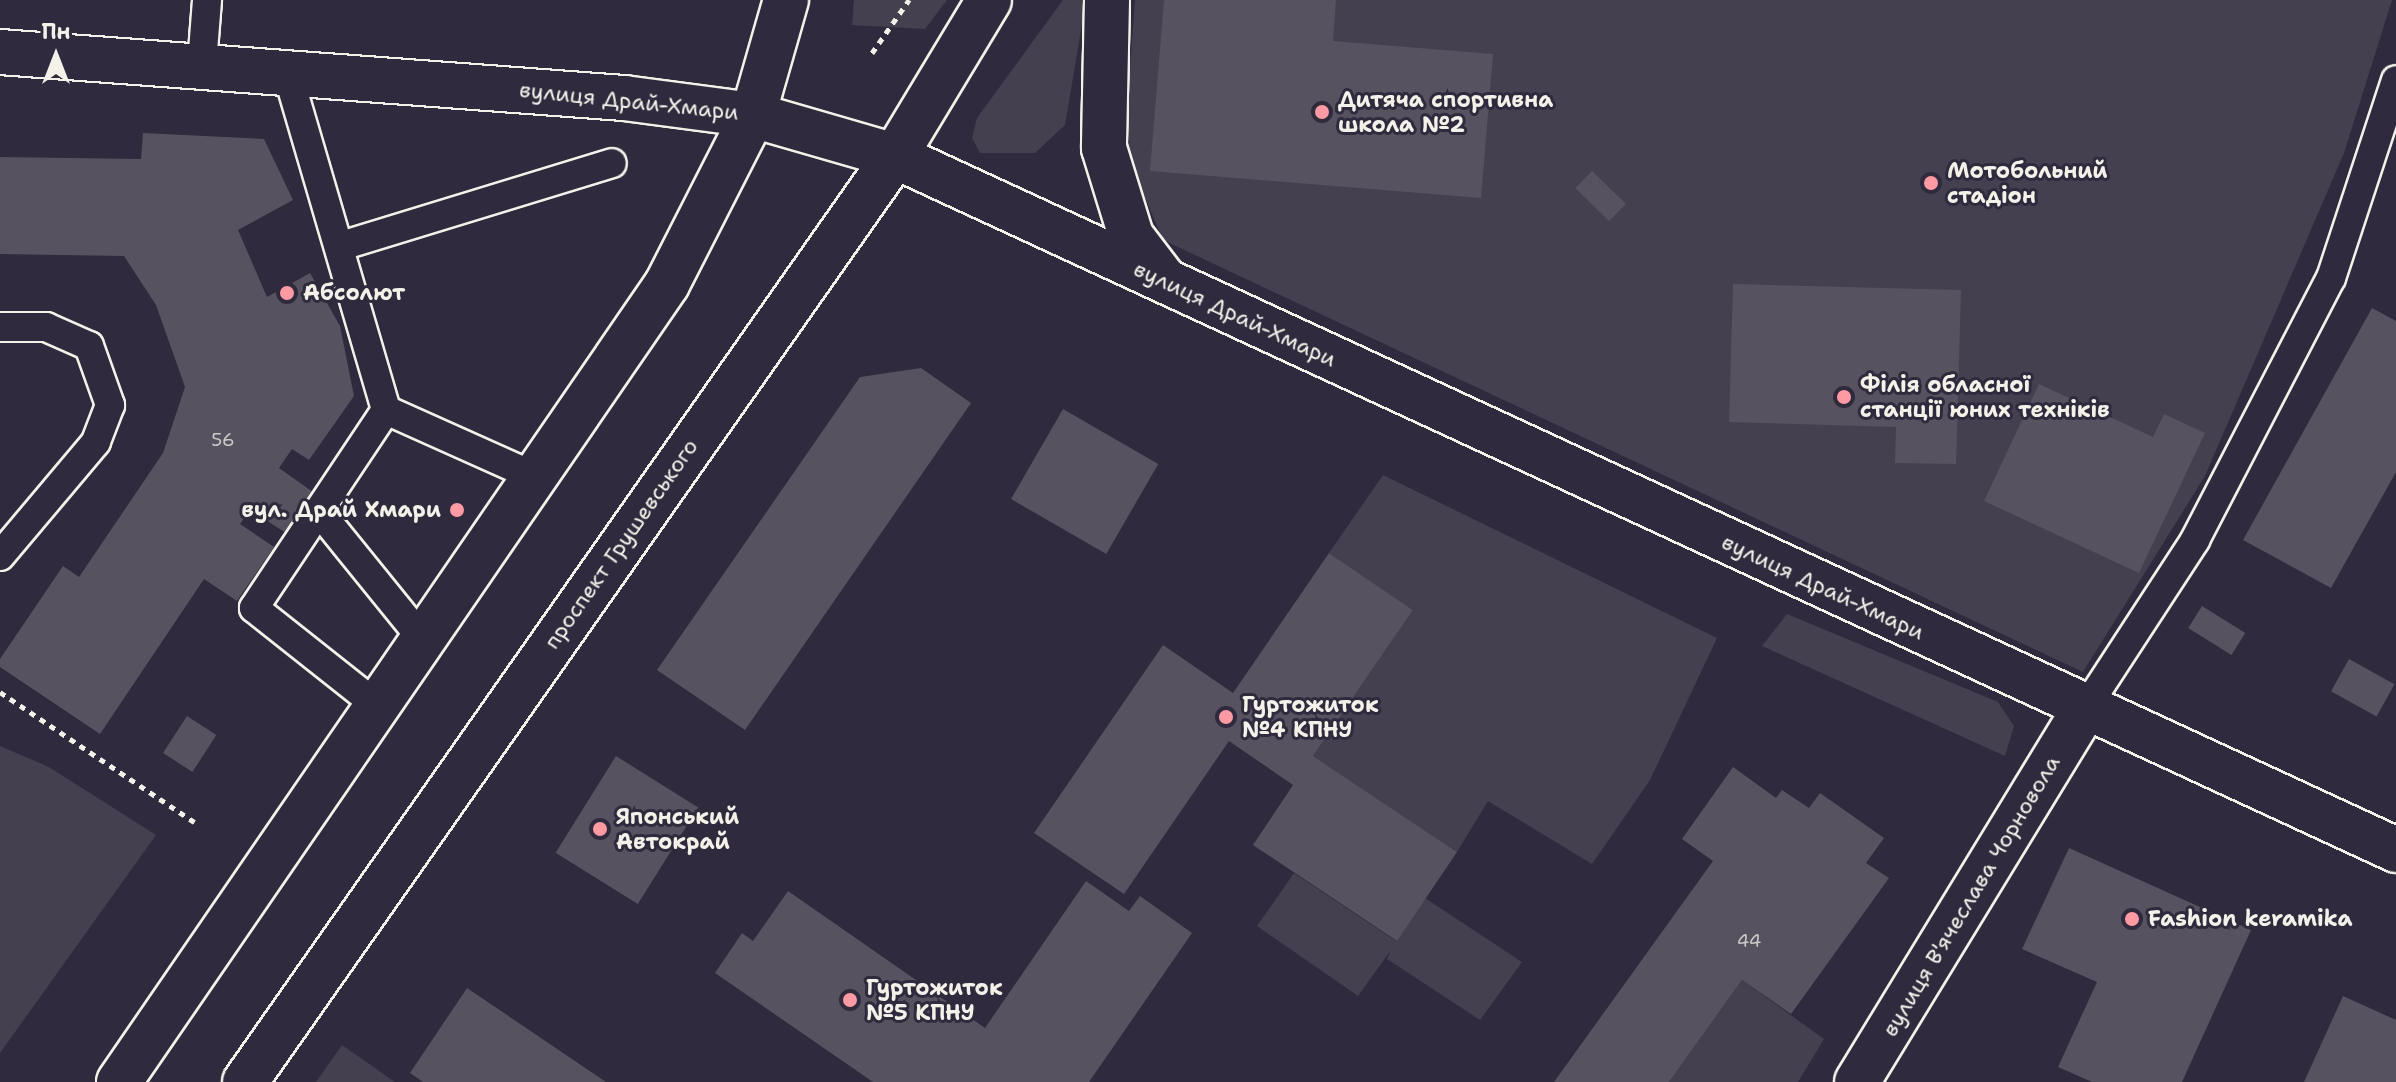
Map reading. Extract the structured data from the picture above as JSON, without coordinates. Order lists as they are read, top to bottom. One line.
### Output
{"streets":{"street":["вулиця Драй-Хмари","проспект Грушевського","вулиця В'ячеслава Чорновола"]},"crossings":[["вулиця Драй-Хмари","проспект Грушевського"],["вулиця Драй-Хмари","вулиця В'ячеслава Чорновола"]],"places":["Дитяча спортивна школа №2","Мотобольний стадіон","Абсолют","Філія обласної станції юних техніків","вул. Драй Хмари","Гуртожиток №4 КПНУ","Японський Автокрай","Fashion keramika","Гуртожиток №5 КПНУ"],"house_numbers":["56","44"],"north":"top"}
